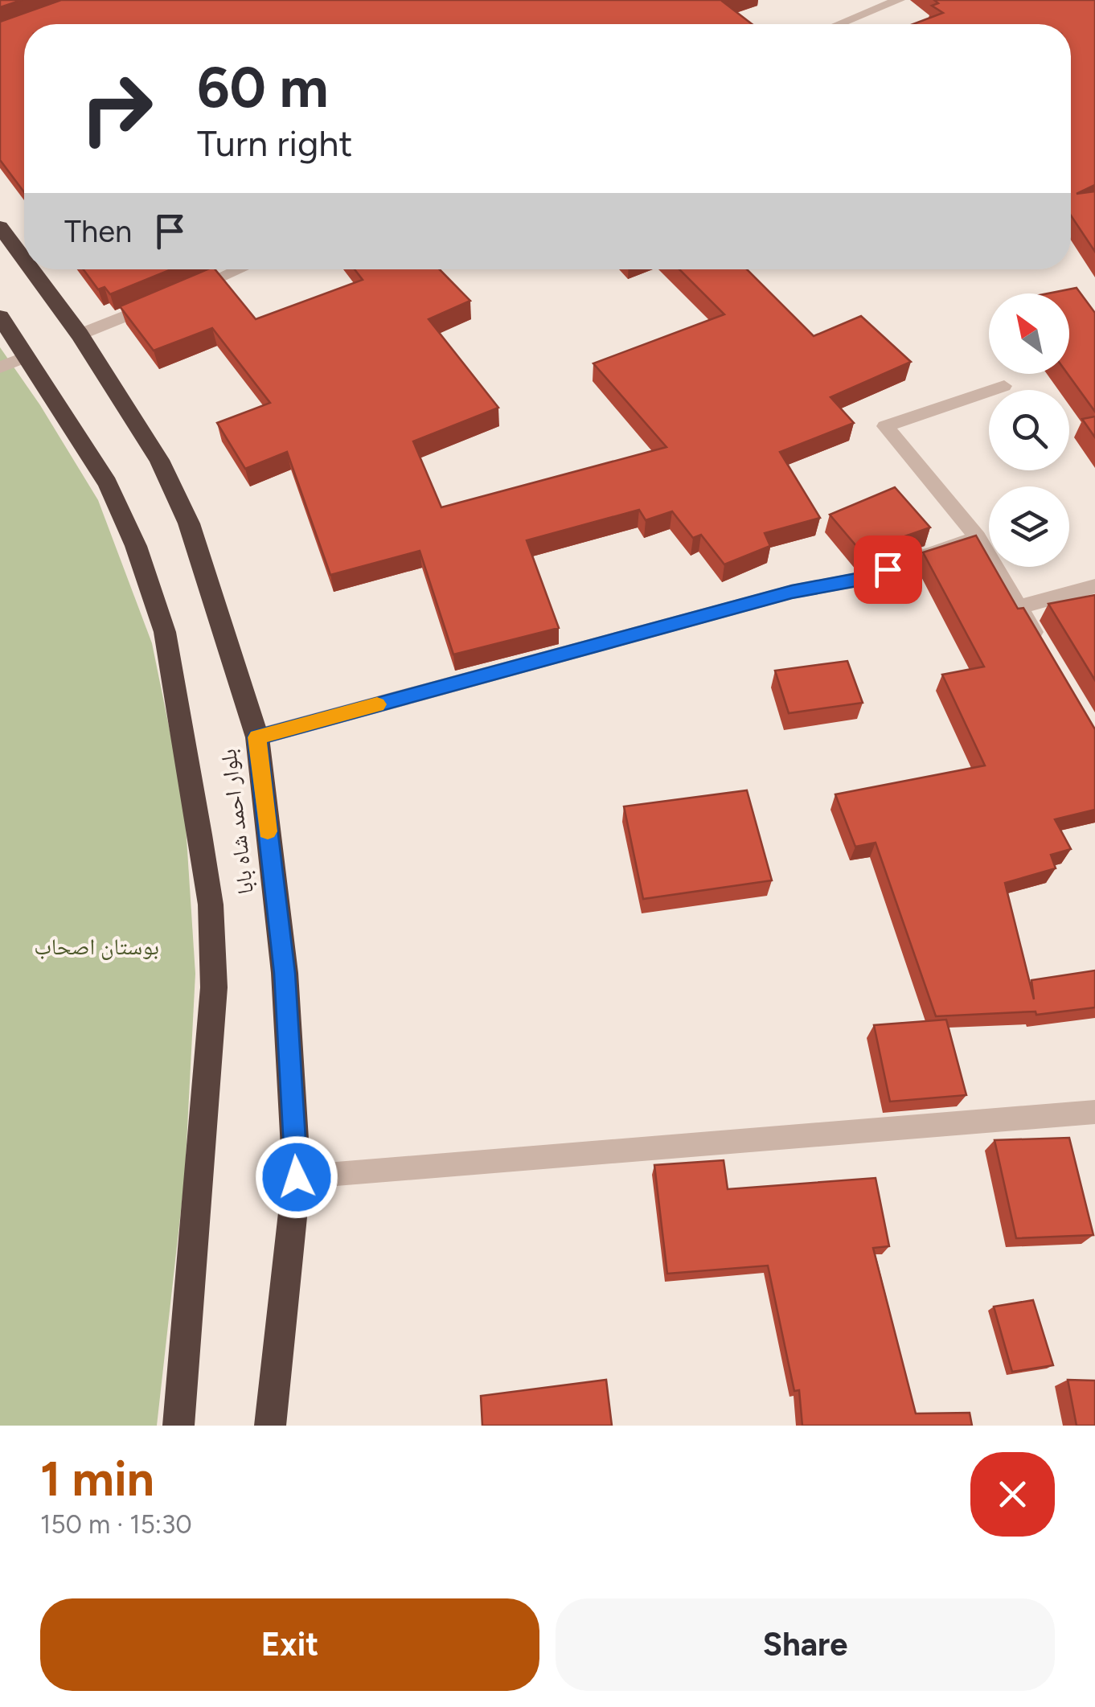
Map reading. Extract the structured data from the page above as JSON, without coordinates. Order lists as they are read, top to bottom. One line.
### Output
{"streets":{"highway":["بلوار احمد شاه بابا"]},"parks":["بوستان اصحاب"],"north":"top left","page":{"turn":["60 m","Turn right"],"then":"Then","heading":["1 min","150 m · 15:30"],"buttons":["Exit","Share"]}}
